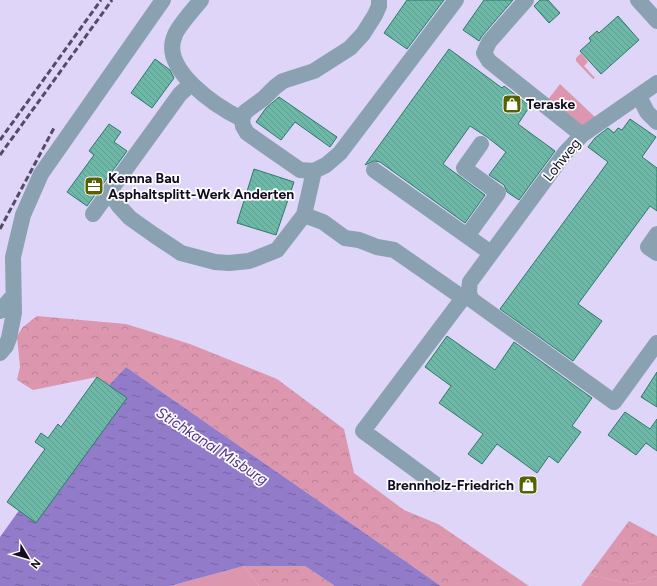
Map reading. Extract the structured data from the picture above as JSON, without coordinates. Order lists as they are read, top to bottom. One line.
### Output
{"streets":{"street":["Lohweg"]},"water":["Stichkanal Misburg"],"places":{"shop":["Teraske","Brennholz-Friedrich"],"office":["Kemna Bau Asphaltsplitt-Werk Anderten"]},"north":"bottom right"}
